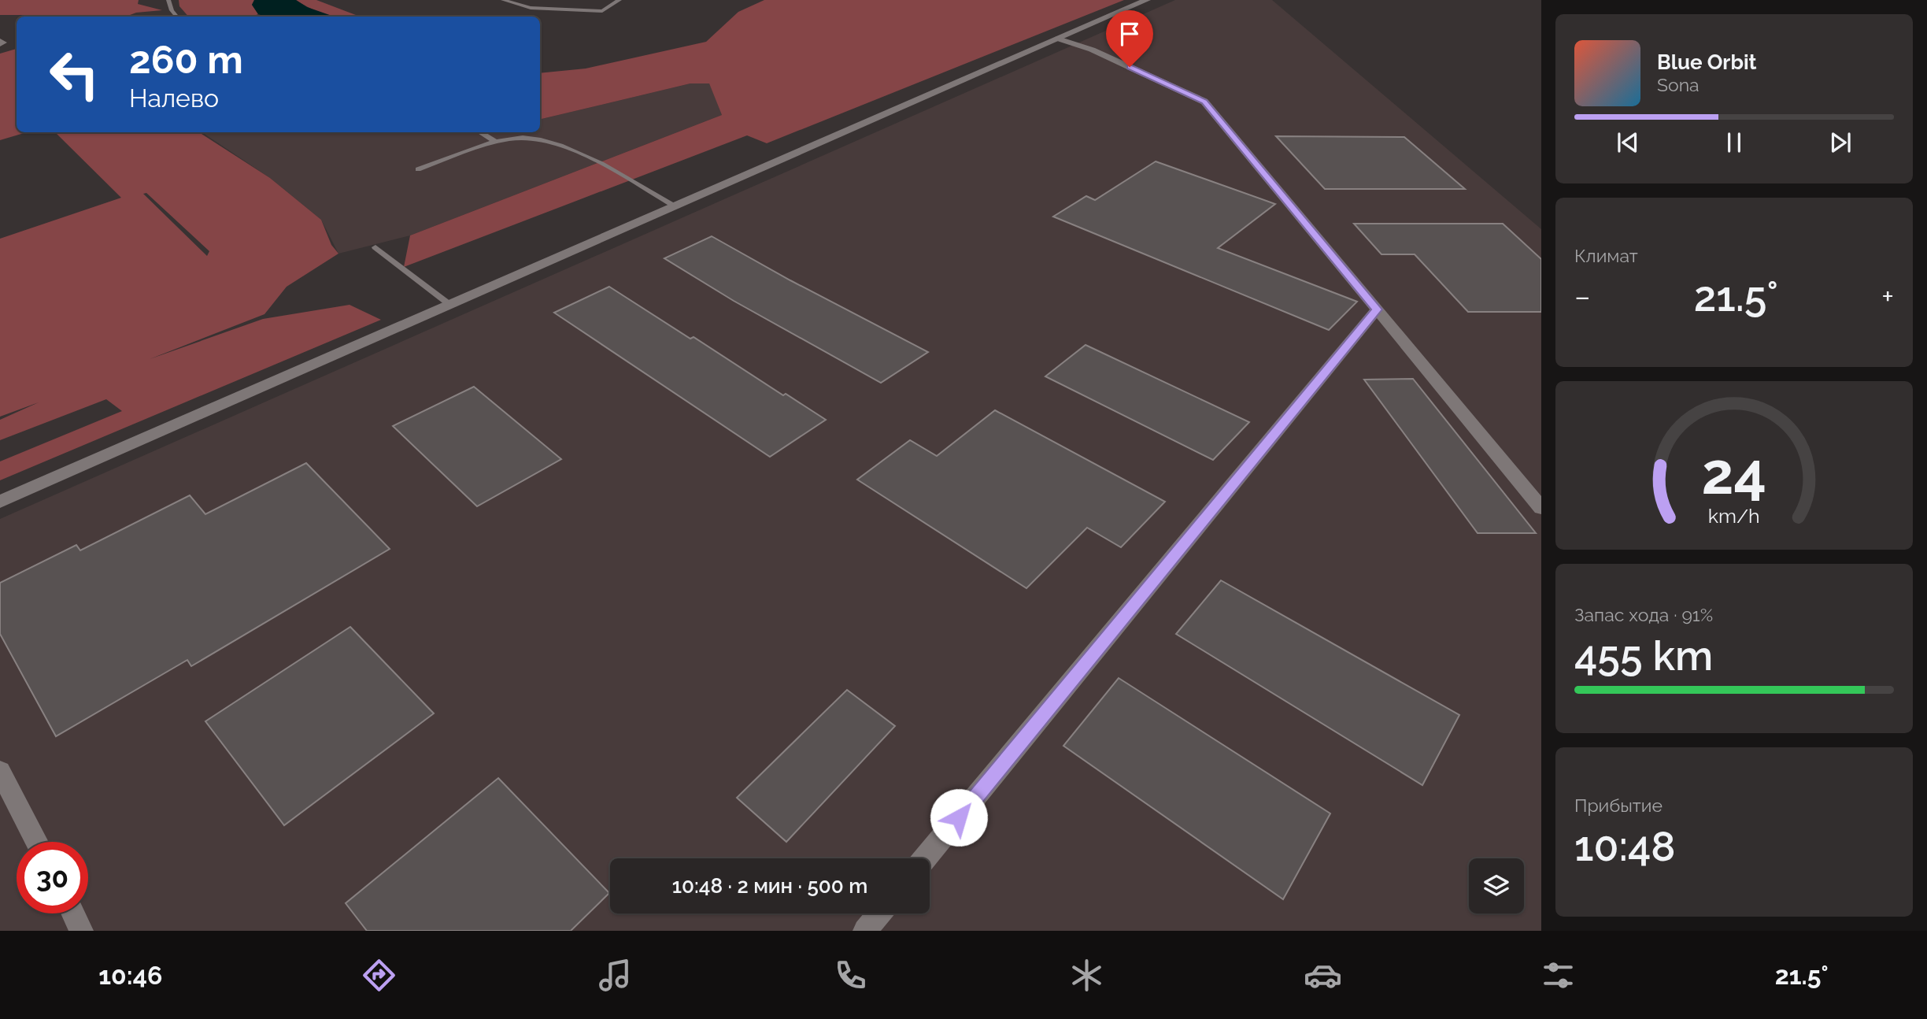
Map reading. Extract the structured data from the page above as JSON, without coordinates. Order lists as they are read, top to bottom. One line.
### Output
{"page":{"turn":["260 m","Налево"],"song":["Blue Orbit","Sona"],"tile":["Климат",["Запас хода · 91%","455 km"],["Прибытие","10:48"]],"heat":["−","21.5°","+"],"limit":"30","trip":"10:48 · 2 мин · 500 m","tabs":["10:46","21.5°"],"gauge":["24","km/h"]}}
